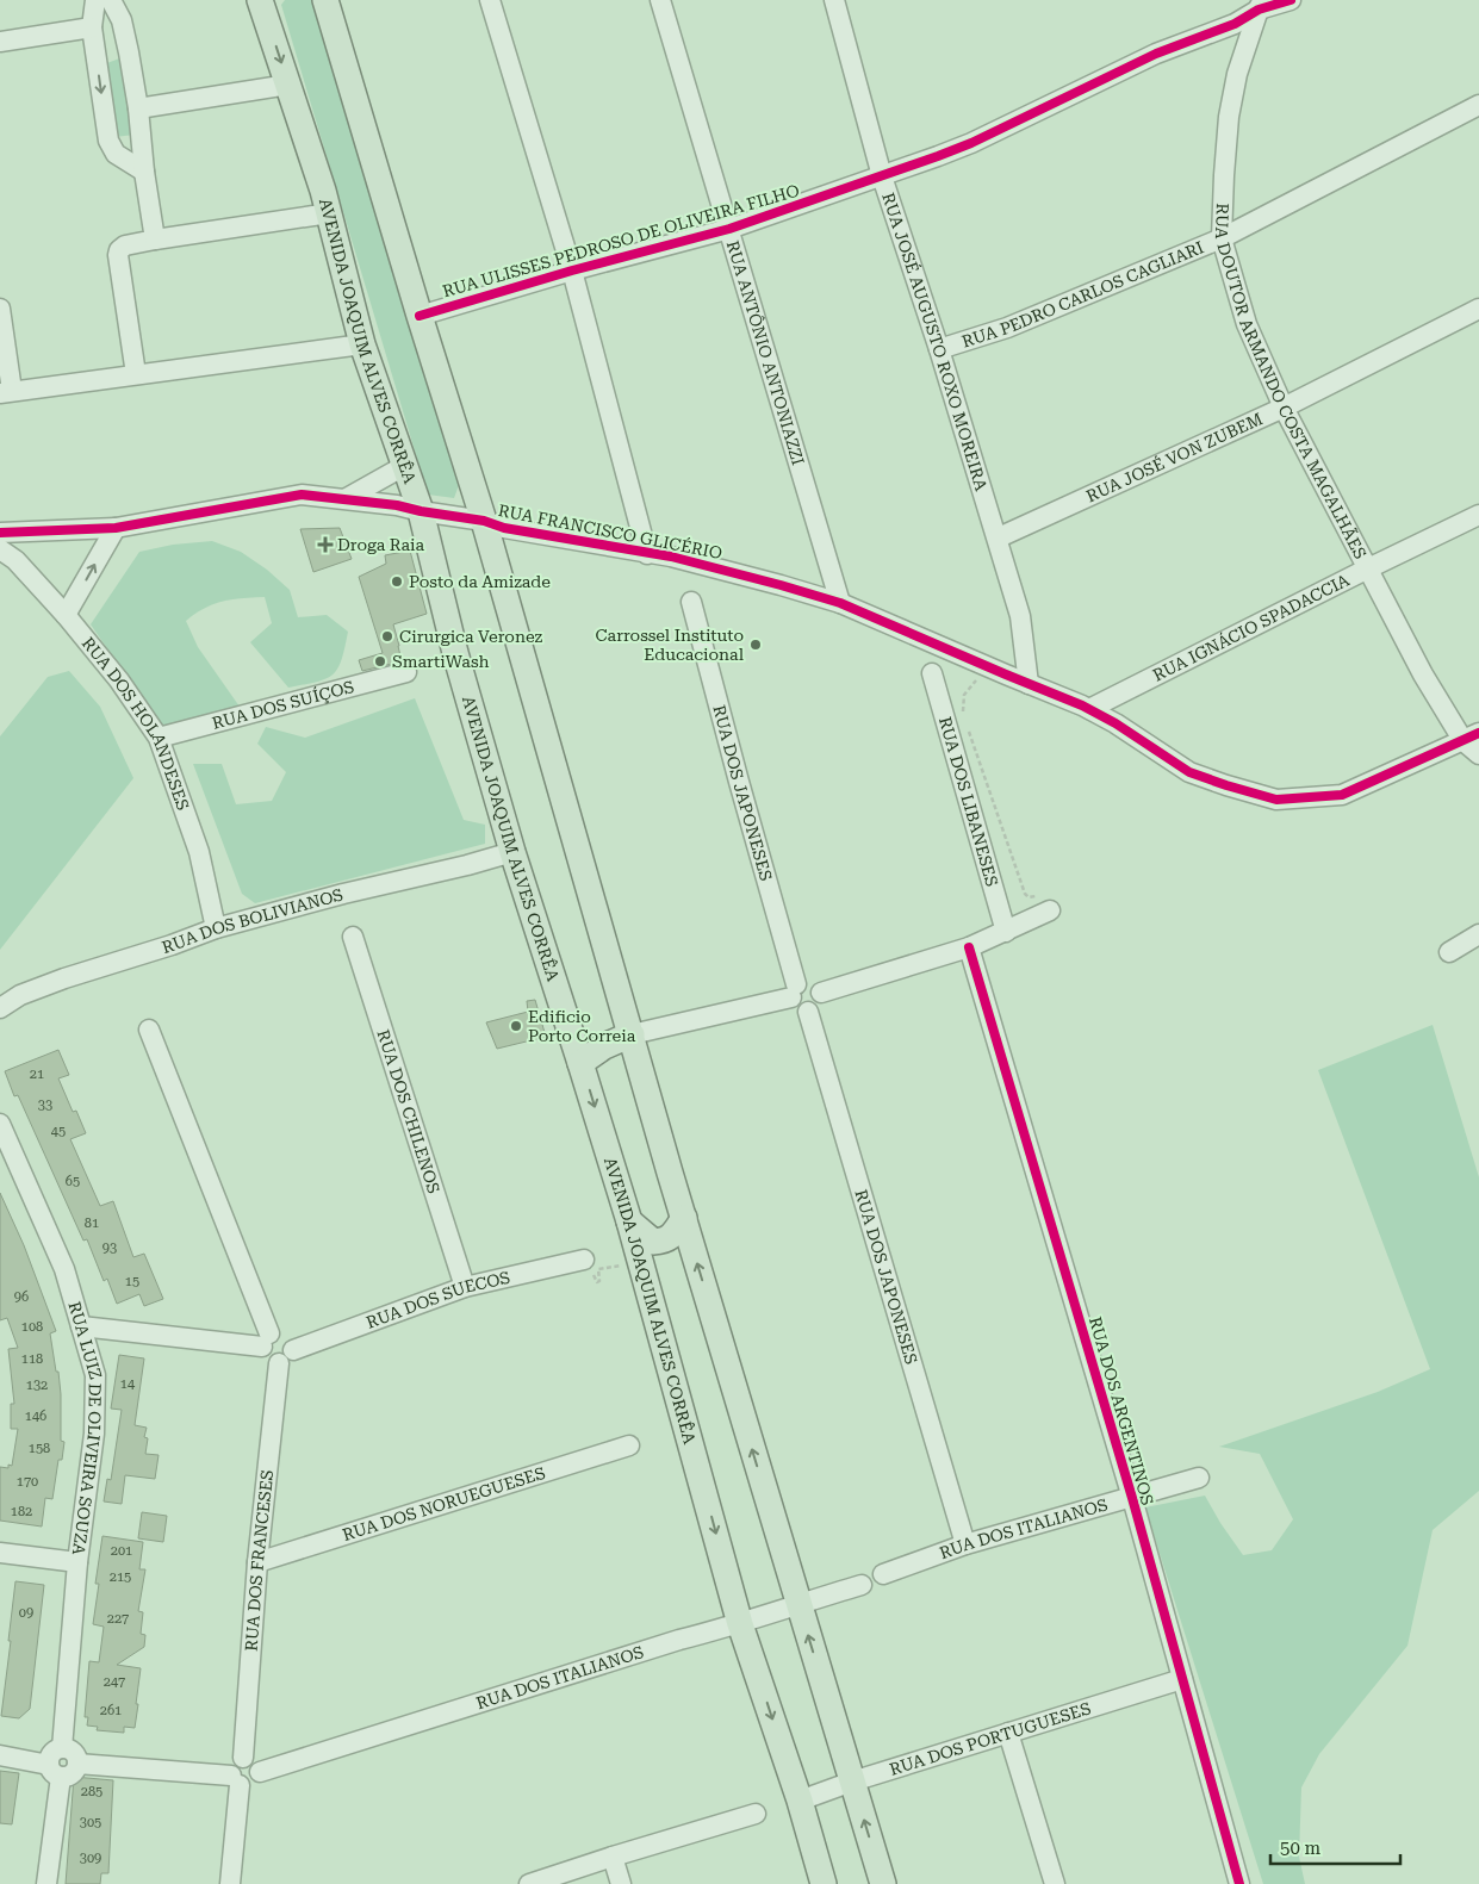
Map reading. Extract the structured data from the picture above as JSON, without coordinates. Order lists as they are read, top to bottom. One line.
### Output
{"streets":{"main road":["AVENIDA JOAQUIM ALVES CORRÊA"],"street":["RUA ULISSES PEDROSO DE OLIVEIRA FILHO","RUA PEDRO CARLOS CAGLIARI","RUA JOSÉ AUGUSTO ROXO MOREIRA","RUA ANTÔNIO ANTONIAZZI","RUA DOUTOR ARMANDO COSTA MAGALHÃES","RUA JOSÉ VON ZUBEM","RUA FRANCISCO GLICÉRIO","RUA IGNÁCIO SPADACCIA","RUA DOS SUÍÇOS","RUA DOS HOLANDESES","RUA DOS JAPONESES","RUA DOS LIBANESES","RUA DOS BOLIVIANOS","RUA DOS CHILENOS","RUA DOS SUECOS","RUA DOS ARGENTINOS","RUA LUIZ DE OLIVEIRA SOUZA","RUA DOS NORUEGUESES","RUA DOS ITALIANOS","RUA DOS FRANCESES","RUA DOS PORTUGUESES"]},"crossings":[["RUA ULISSES PEDROSO DE OLIVEIRA FILHO","RUA JOSÉ AUGUSTO ROXO MOREIRA"],["RUA ULISSES PEDROSO DE OLIVEIRA FILHO","RUA ANTÔNIO ANTONIAZZI"],["RUA ULISSES PEDROSO DE OLIVEIRA FILHO","RUA DOUTOR ARMANDO COSTA MAGALHÃES"],["RUA PEDRO CARLOS CAGLIARI","RUA JOSÉ AUGUSTO ROXO MOREIRA"],["RUA PEDRO CARLOS CAGLIARI","RUA DOUTOR ARMANDO COSTA MAGALHÃES"],["AVENIDA JOAQUIM ALVES CORRÊA","RUA FRANCISCO GLICÉRIO"],["AVENIDA JOAQUIM ALVES CORRÊA","RUA DOS BOLIVIANOS"],["AVENIDA JOAQUIM ALVES CORRÊA","RUA DOS ITALIANOS"],["AVENIDA JOAQUIM ALVES CORRÊA","RUA DOS PORTUGUESES"],["RUA JOSÉ AUGUSTO ROXO MOREIRA","RUA JOSÉ VON ZUBEM"],["RUA JOSÉ AUGUSTO ROXO MOREIRA","RUA FRANCISCO GLICÉRIO"],["RUA ANTÔNIO ANTONIAZZI","RUA FRANCISCO GLICÉRIO"],["RUA DOUTOR ARMANDO COSTA MAGALHÃES","RUA JOSÉ VON ZUBEM"],["RUA DOUTOR ARMANDO COSTA MAGALHÃES","RUA FRANCISCO GLICÉRIO"],["RUA DOUTOR ARMANDO COSTA MAGALHÃES","RUA IGNÁCIO SPADACCIA"],["RUA FRANCISCO GLICÉRIO","RUA IGNÁCIO SPADACCIA"],["RUA DOS SUÍÇOS","RUA DOS HOLANDESES"],["RUA DOS HOLANDESES","RUA DOS BOLIVIANOS"],["RUA DOS JAPONESES","RUA DOS ITALIANOS"],["RUA DOS CHILENOS","RUA DOS SUECOS"],["RUA DOS SUECOS","RUA DOS FRANCESES"],["RUA DOS ARGENTINOS","RUA DOS ITALIANOS"],["RUA DOS ARGENTINOS","RUA DOS PORTUGUESES"],["RUA DOS NORUEGUESES","RUA DOS FRANCESES"],["RUA DOS ITALIANOS","RUA DOS FRANCESES"]],"places":{"health":["Droga Raia"],"other":["Posto da Amizade","Cirurgica Veronez","Carrossel Instituto Educacional","SmartiWash","Edificio Porto Correia"]},"house_numbers":["21","33","45","65","81","93","15","96","108","118","14","132","146","158","170","182","201","215","09","227","247","261","285","305","309"],"scale_bar":"50 m"}
